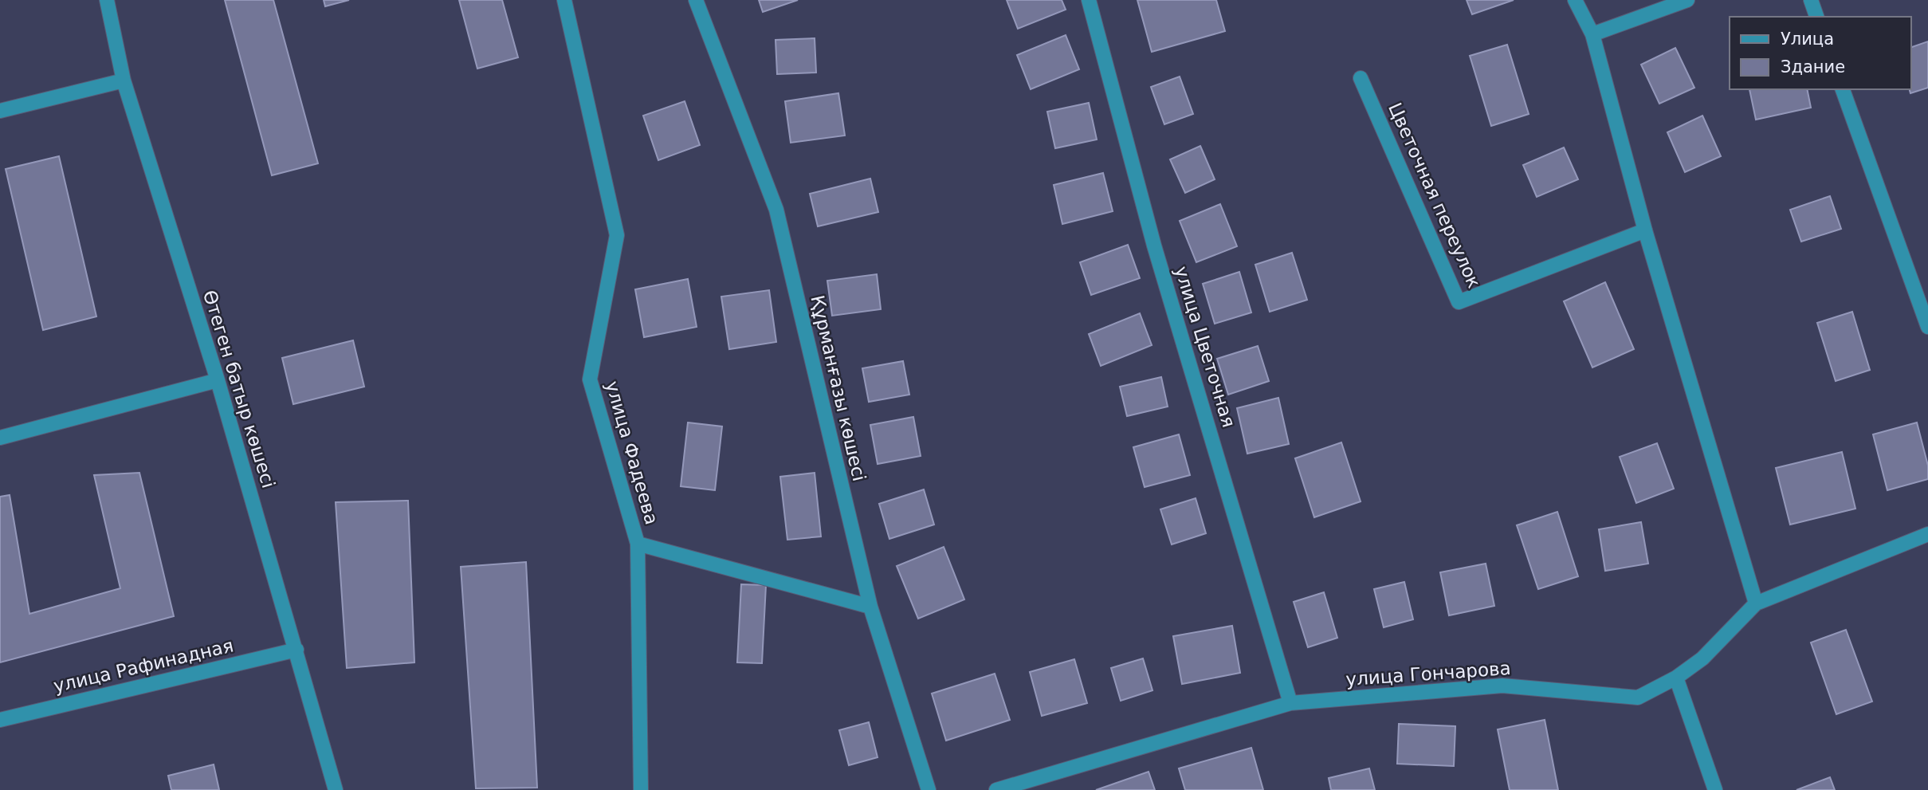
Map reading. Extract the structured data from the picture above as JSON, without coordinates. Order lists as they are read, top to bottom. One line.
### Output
{"streets":{"street":["Цветочная переулок","улица Цветочная","Құрманғазы көшесі","Өтеген батыр көшесі","улица Фадеева","улица Рафинадная","улица Гончарова"]},"crossings":[["улица Цветочная","улица Гончарова"],["Өтеген батыр көшесі","улица Рафинадная"]],"legend":["Улица","Здание"]}
